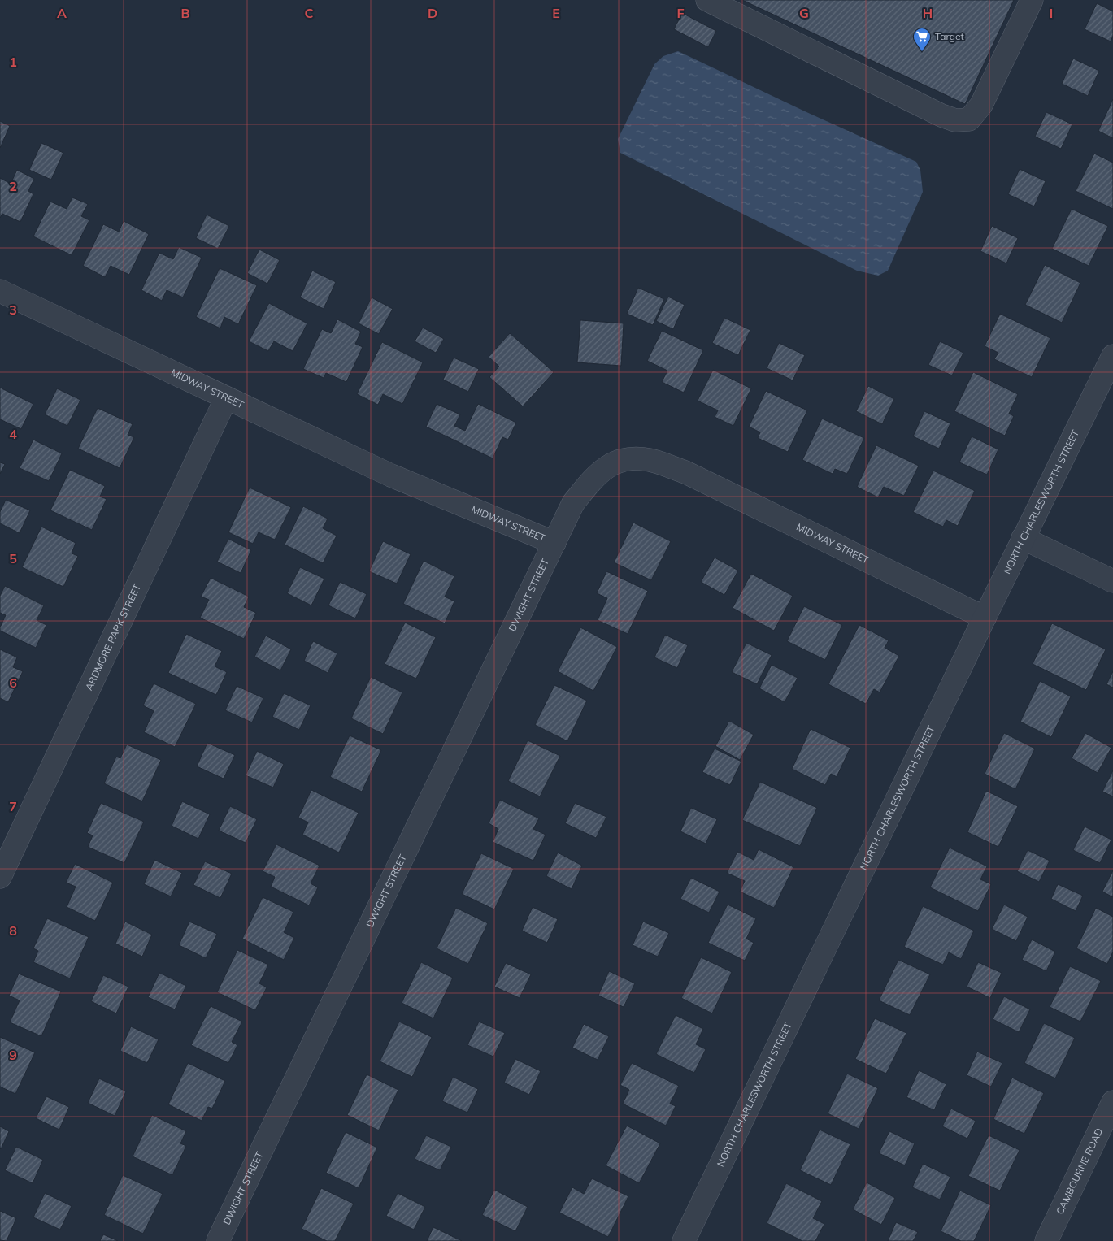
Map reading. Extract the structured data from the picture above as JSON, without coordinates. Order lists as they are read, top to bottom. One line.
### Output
{"streets":{"street":["MIDWAY STREET","NORTH CHARLESWORTH STREET","DWIGHT STREET","ARDMORE PARK STREET","CAMBOURNE ROAD"]},"crossings":[["MIDWAY STREET","NORTH CHARLESWORTH STREET"],["MIDWAY STREET","DWIGHT STREET"],["MIDWAY STREET","ARDMORE PARK STREET"]],"places":{"supermarket":["Target"]},"grid":{"columns":["A","B","C","D","E","F","G","H","I"],"rows":["1","2","3","4","5","6","7","8","9"]}}
